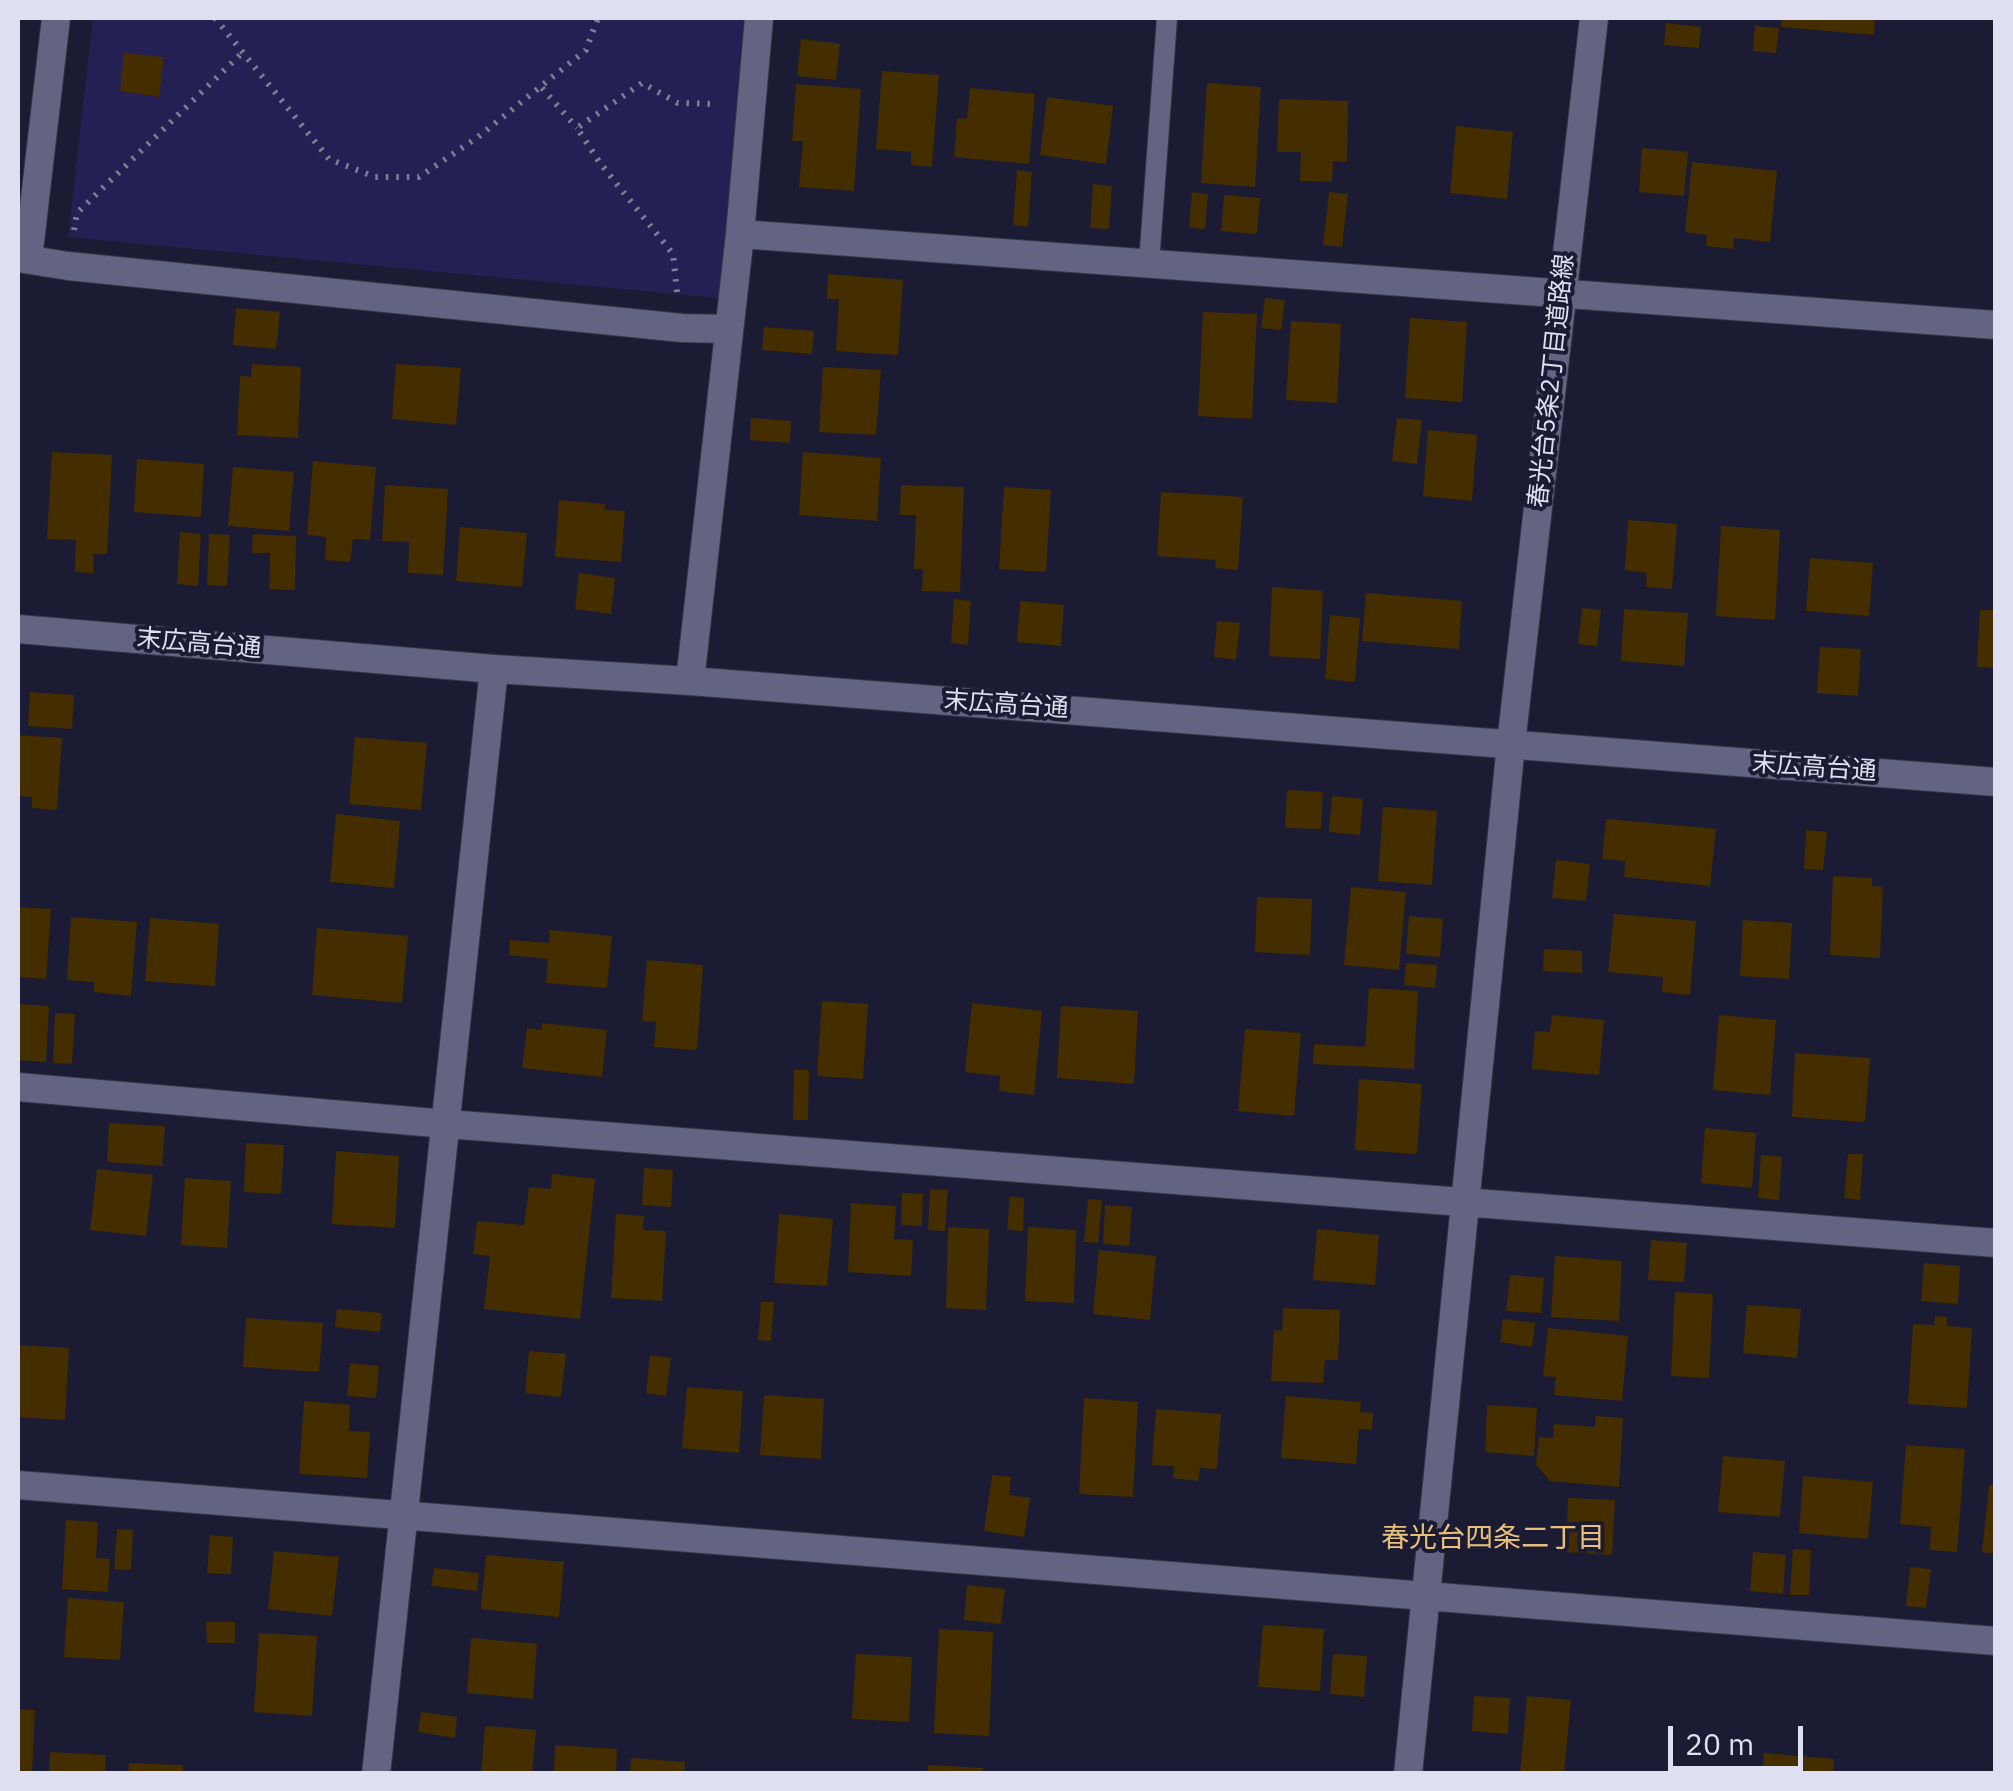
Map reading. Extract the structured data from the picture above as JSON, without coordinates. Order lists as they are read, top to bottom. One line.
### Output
{"streets":{"street":["春光台5条2丁目道路線","末広高台通"]},"crossings":[["春光台5条2丁目道路線","末広高台通"]],"districts":["春光台四条二丁目"],"scale_bar":"20 m"}
